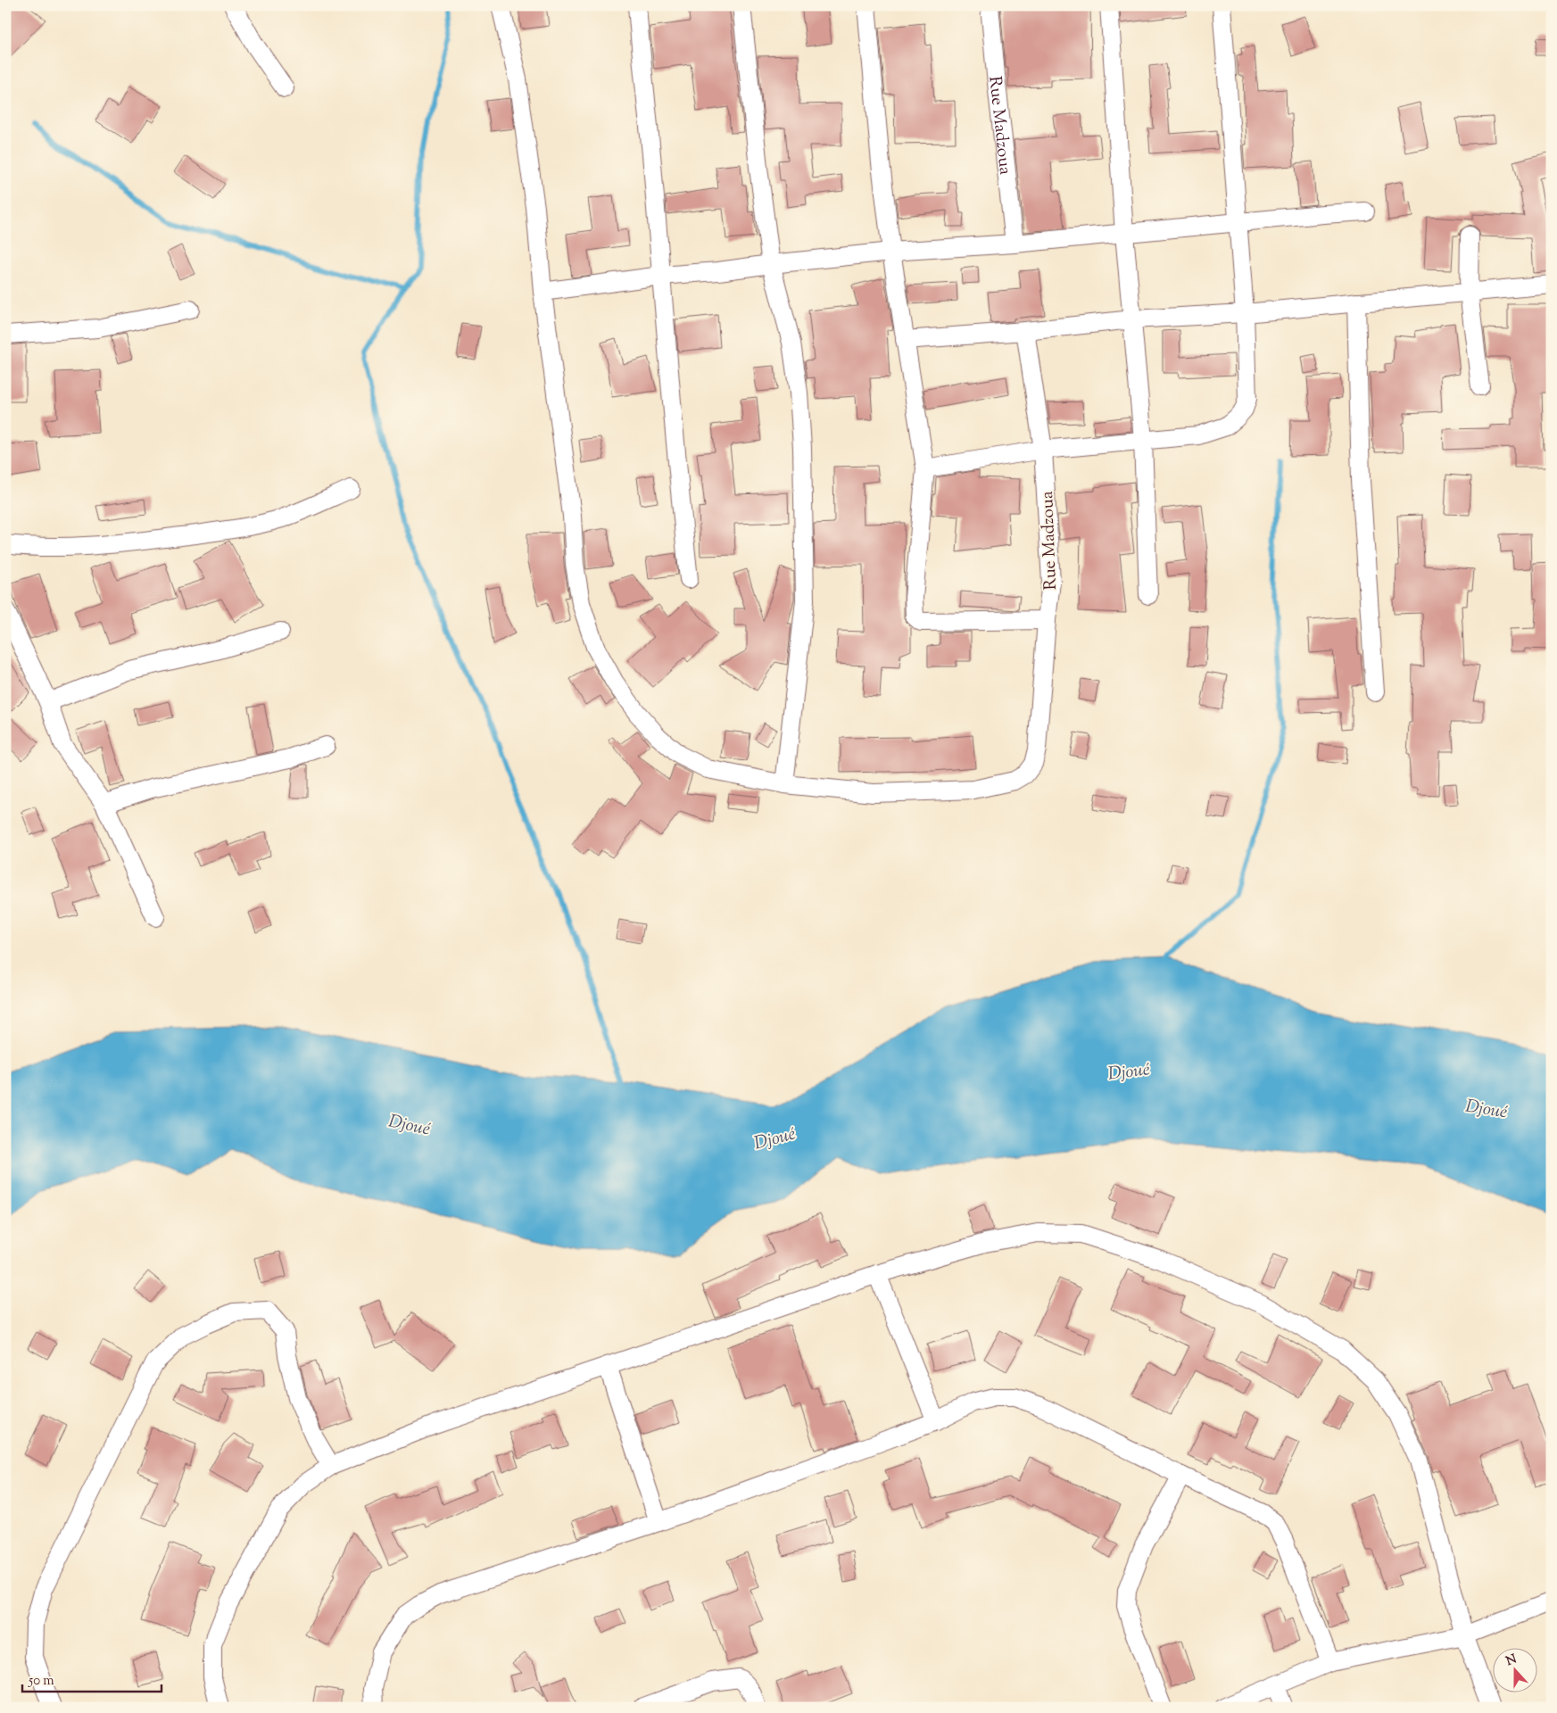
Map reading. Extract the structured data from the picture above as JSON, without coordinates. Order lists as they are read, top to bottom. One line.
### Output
{"streets":{"street":["Rue Madzoua"]},"water":["Djoué"],"scale_bar":"50 m","north":"top"}
